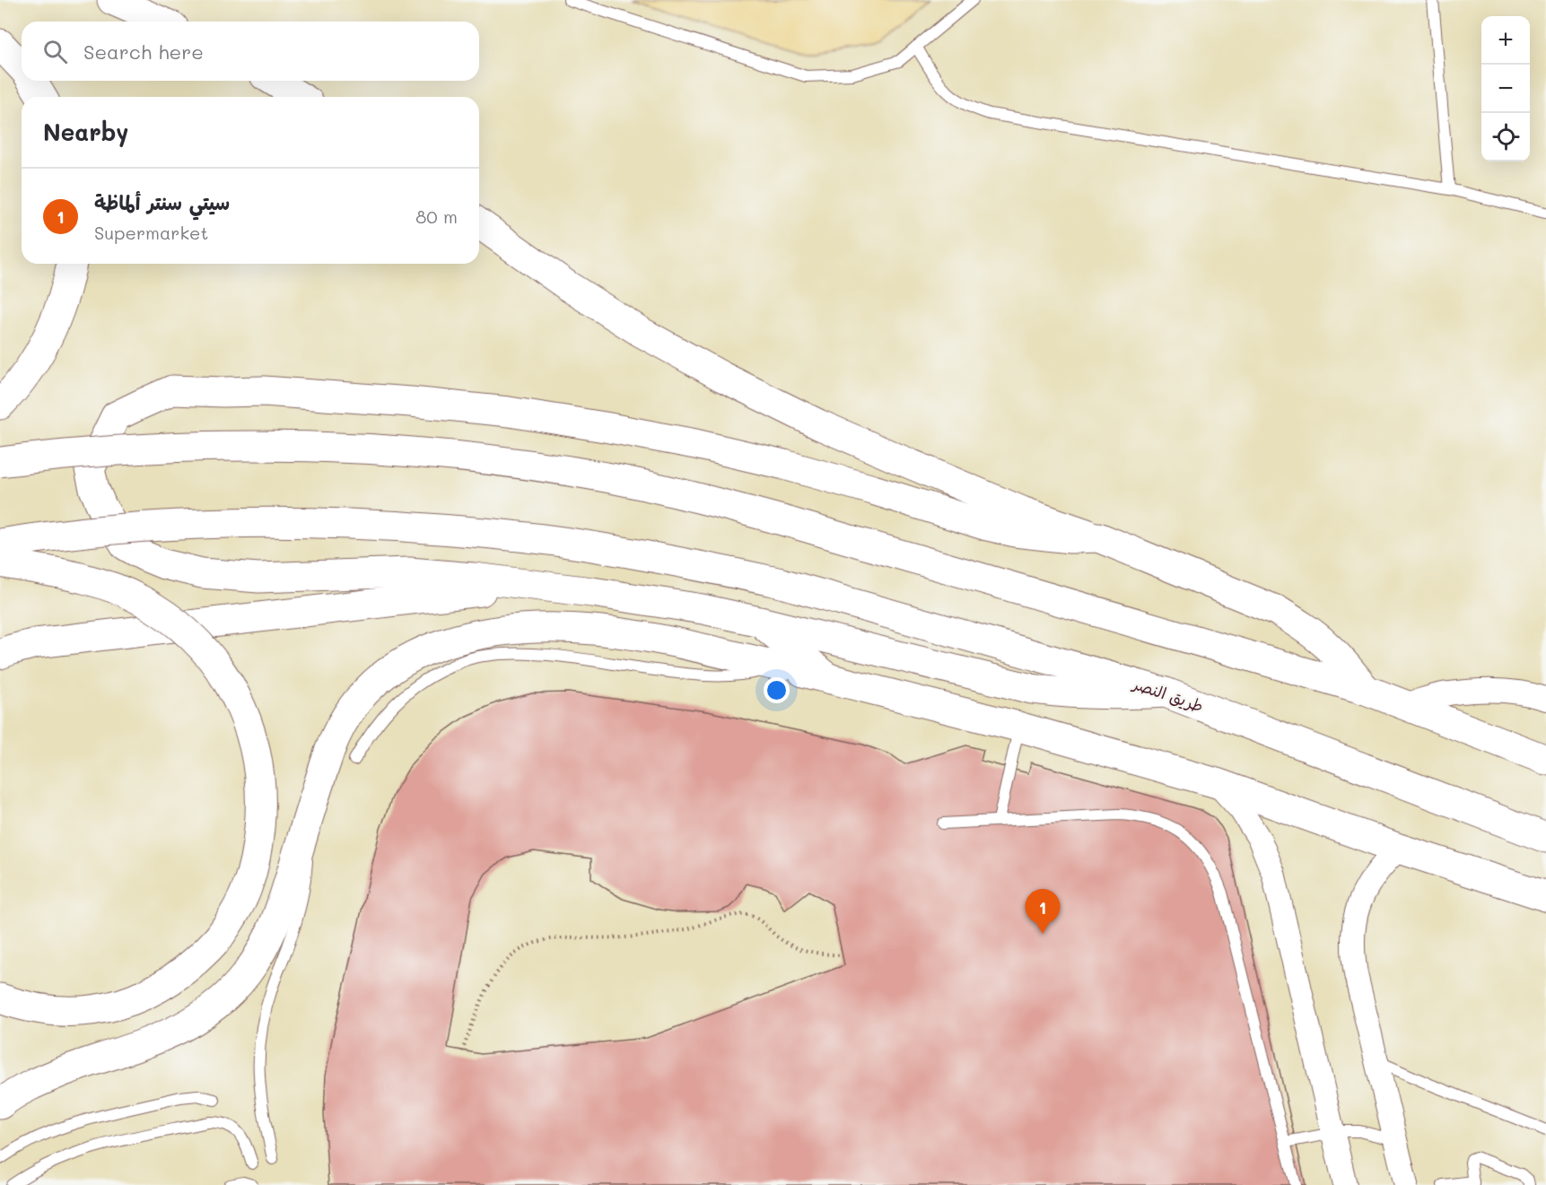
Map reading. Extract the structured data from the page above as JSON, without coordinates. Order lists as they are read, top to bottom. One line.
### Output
{"streets":{"main road":["طريق النصر"]},"page":{"map_buttons":["+","−"],"search":"Search here","heading":"Nearby","list":[{"mark":"1","name":"سيتي سنتر ألماظة","note":"Supermarket","value":"80 m"}],"pins":"1"}}
